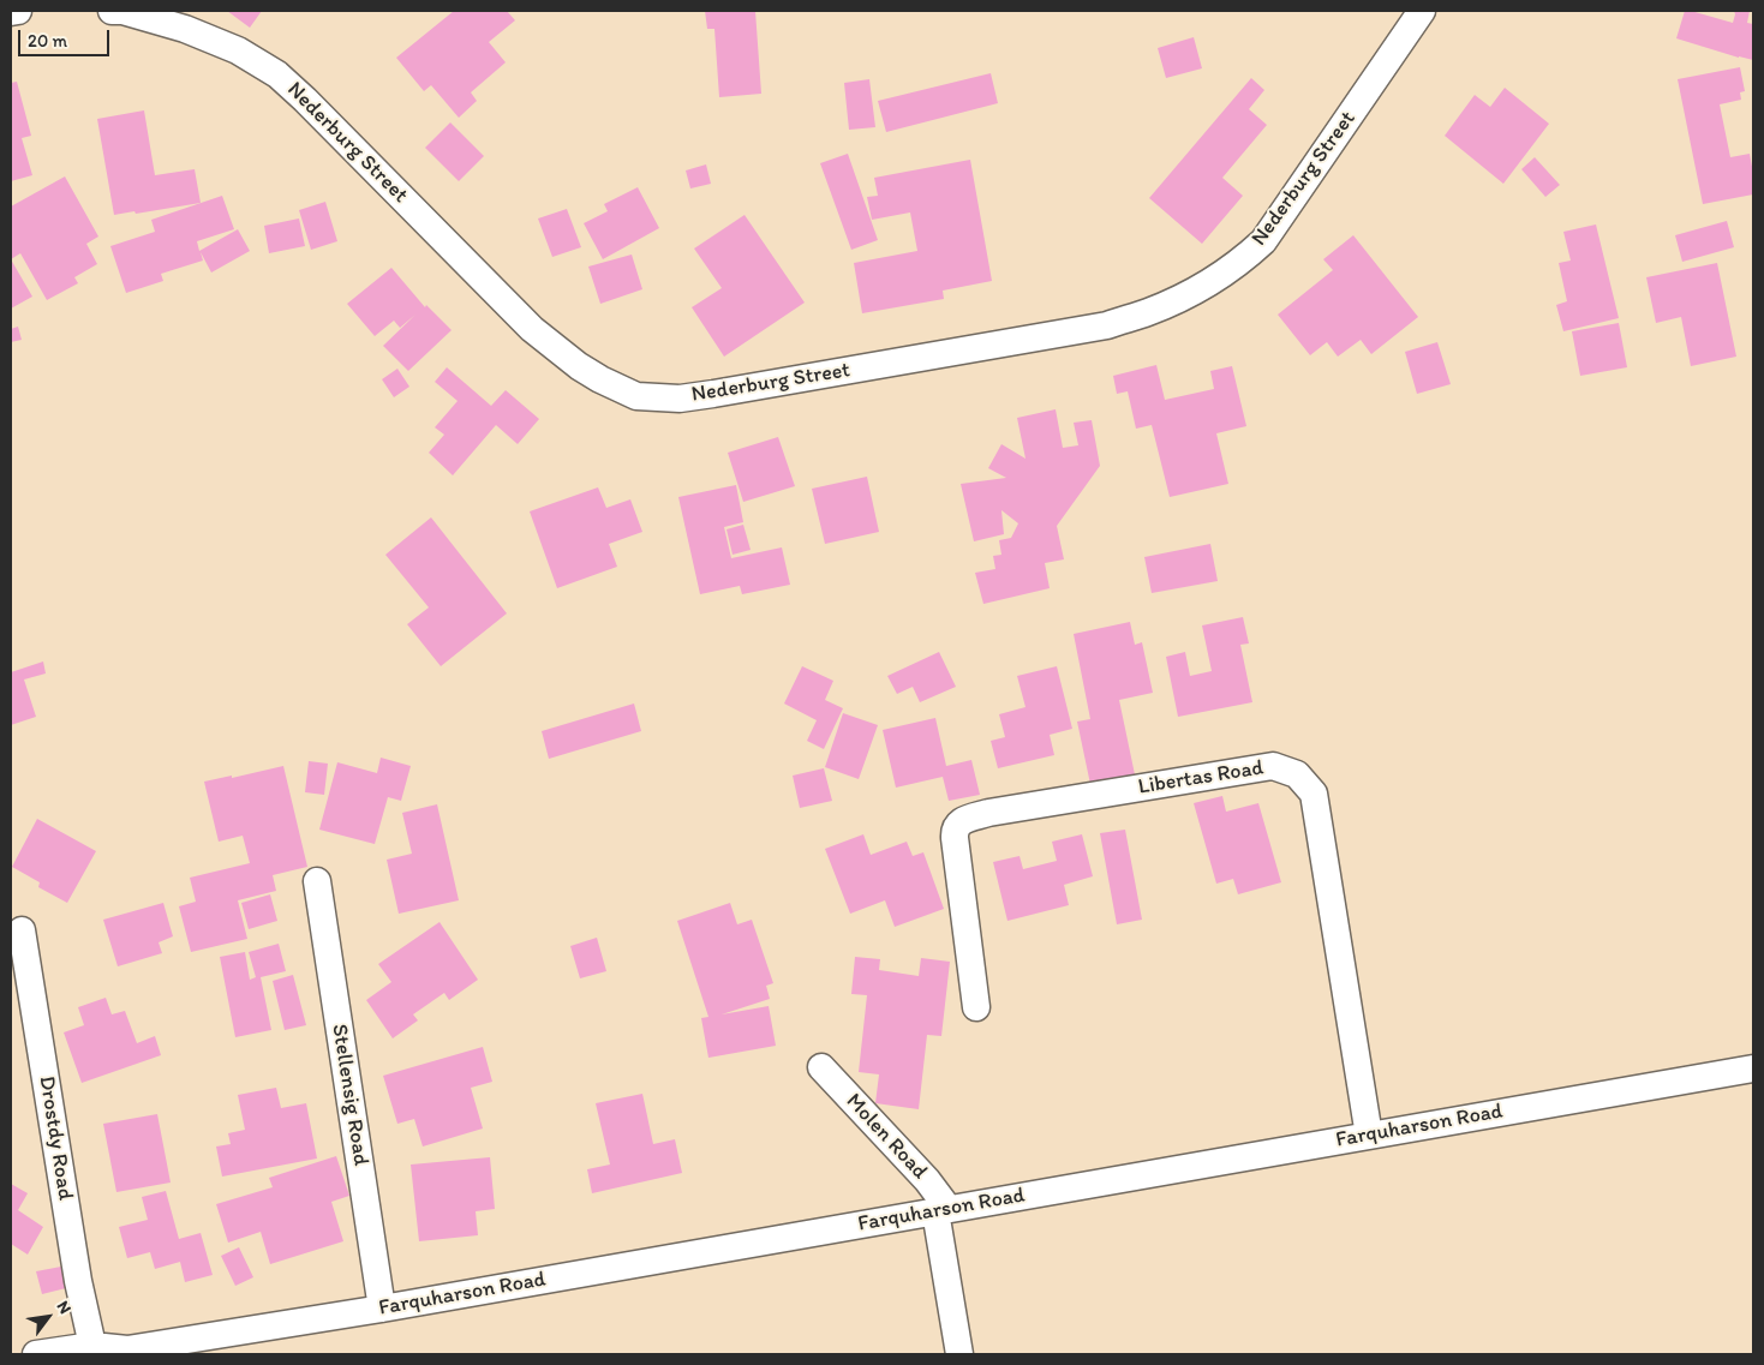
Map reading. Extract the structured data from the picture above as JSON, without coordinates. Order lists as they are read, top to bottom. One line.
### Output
{"streets":{"street":["Nederburg Street","Libertas Road","Stellensig Road","Farquharson Road","Molen Road","Drostdy Road"]},"crossings":[["Libertas Road","Farquharson Road"],["Stellensig Road","Farquharson Road"],["Farquharson Road","Molen Road"],["Farquharson Road","Drostdy Road"]],"scale_bar":"20 m","north":"top right"}
